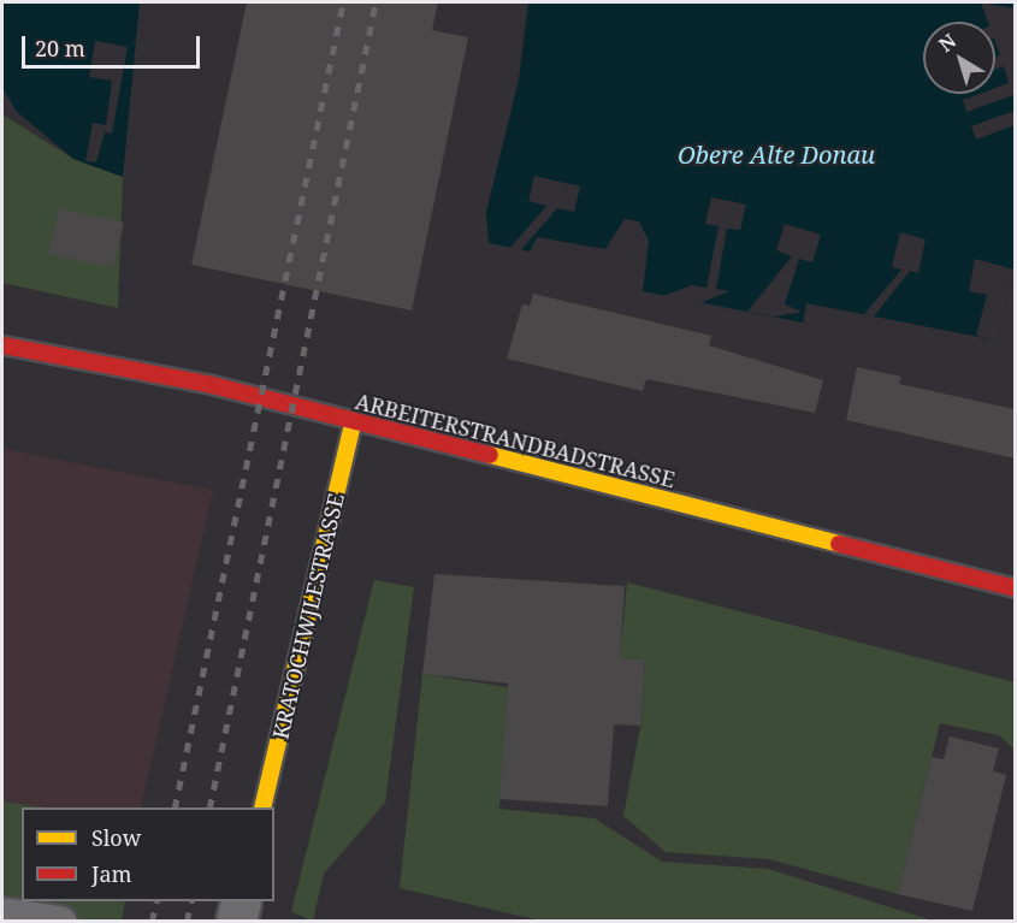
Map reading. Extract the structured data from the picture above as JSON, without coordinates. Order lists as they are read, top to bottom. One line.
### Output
{"streets":{"main road":["ARBEITERSTRANDBADSTRASSE","KRATOCHWJLESTRASSE"]},"crossings":[["ARBEITERSTRANDBADSTRASSE","KRATOCHWJLESTRASSE"]],"water":["Obere Alte Donau"],"legend":["Slow","Jam"],"scale_bar":"20 m","north":"top left"}
